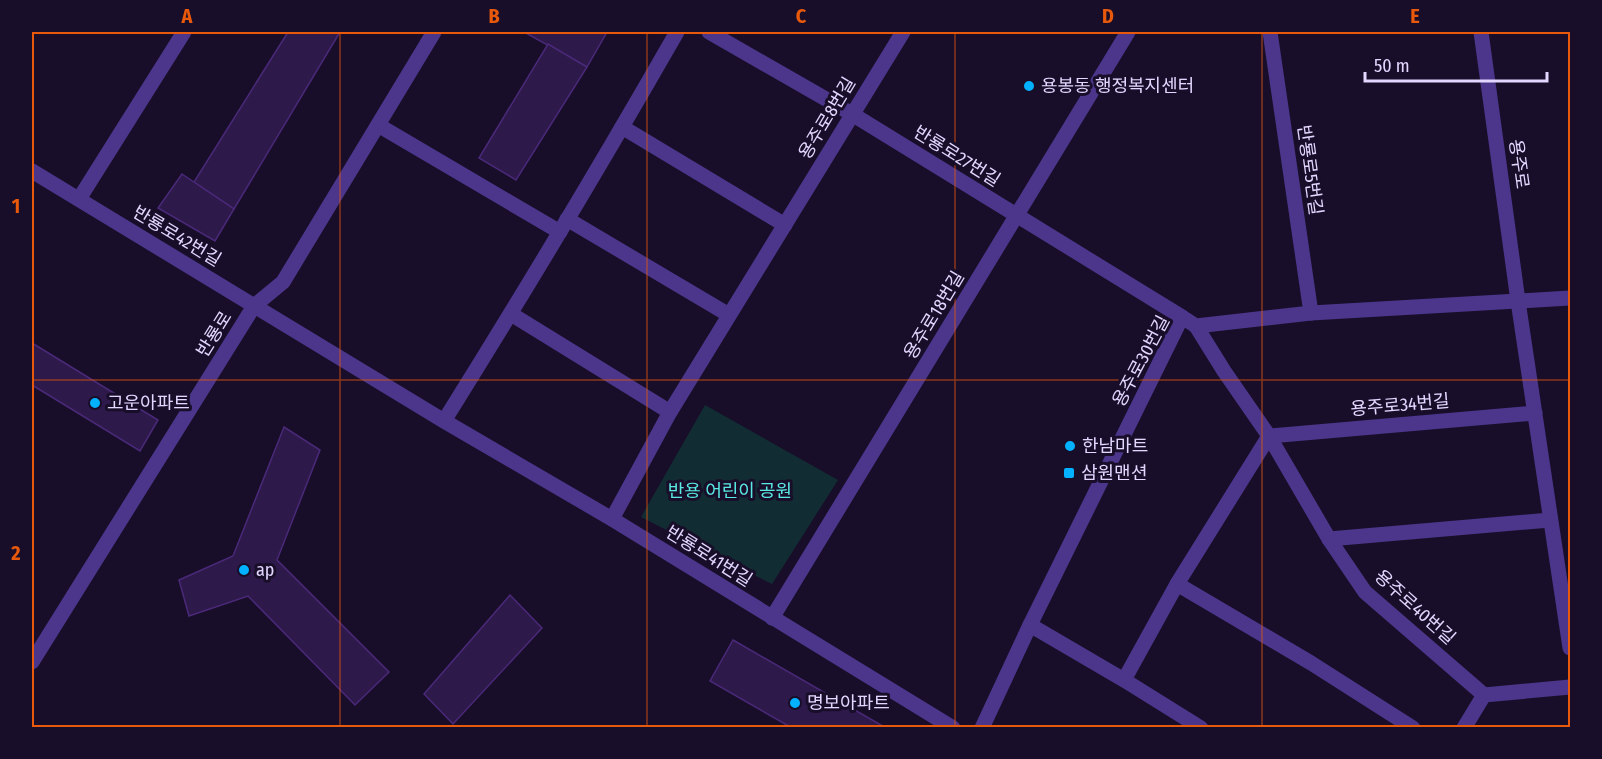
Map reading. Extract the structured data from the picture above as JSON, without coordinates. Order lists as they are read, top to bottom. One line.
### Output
{"streets":{"street":["용주로8번길","반룡로27번길","용주로","반룡로5번길","반룡로42번길","용주로18번길","반룡로","용주로30번길","용주로34번길","반룡로41번길","용주로40번길"]},"crossings":[["용주로8번길","반룡로27번길"],["용주로8번길","반룡로41번길"],["반룡로27번길","용주로18번길"],["반룡로27번길","용주로30번길"],["용주로","용주로30번길"],["용주로","용주로34번길"],["반룡로5번길","용주로30번길"],["반룡로42번길","반룡로"],["반룡로42번길","반룡로41번길"],["용주로18번길","반룡로41번길"],["반룡로","반룡로41번길"]],"parks":["반용 어린이 공원"],"places":{"other":["용봉동 행정복지센터","고운아파트","한남마트","ap","명보아파트"],"transit":["삼원맨션"]},"scale_bar":"50 m","grid":{"columns":["A","B","C","D","E"],"rows":["1","2"]}}
